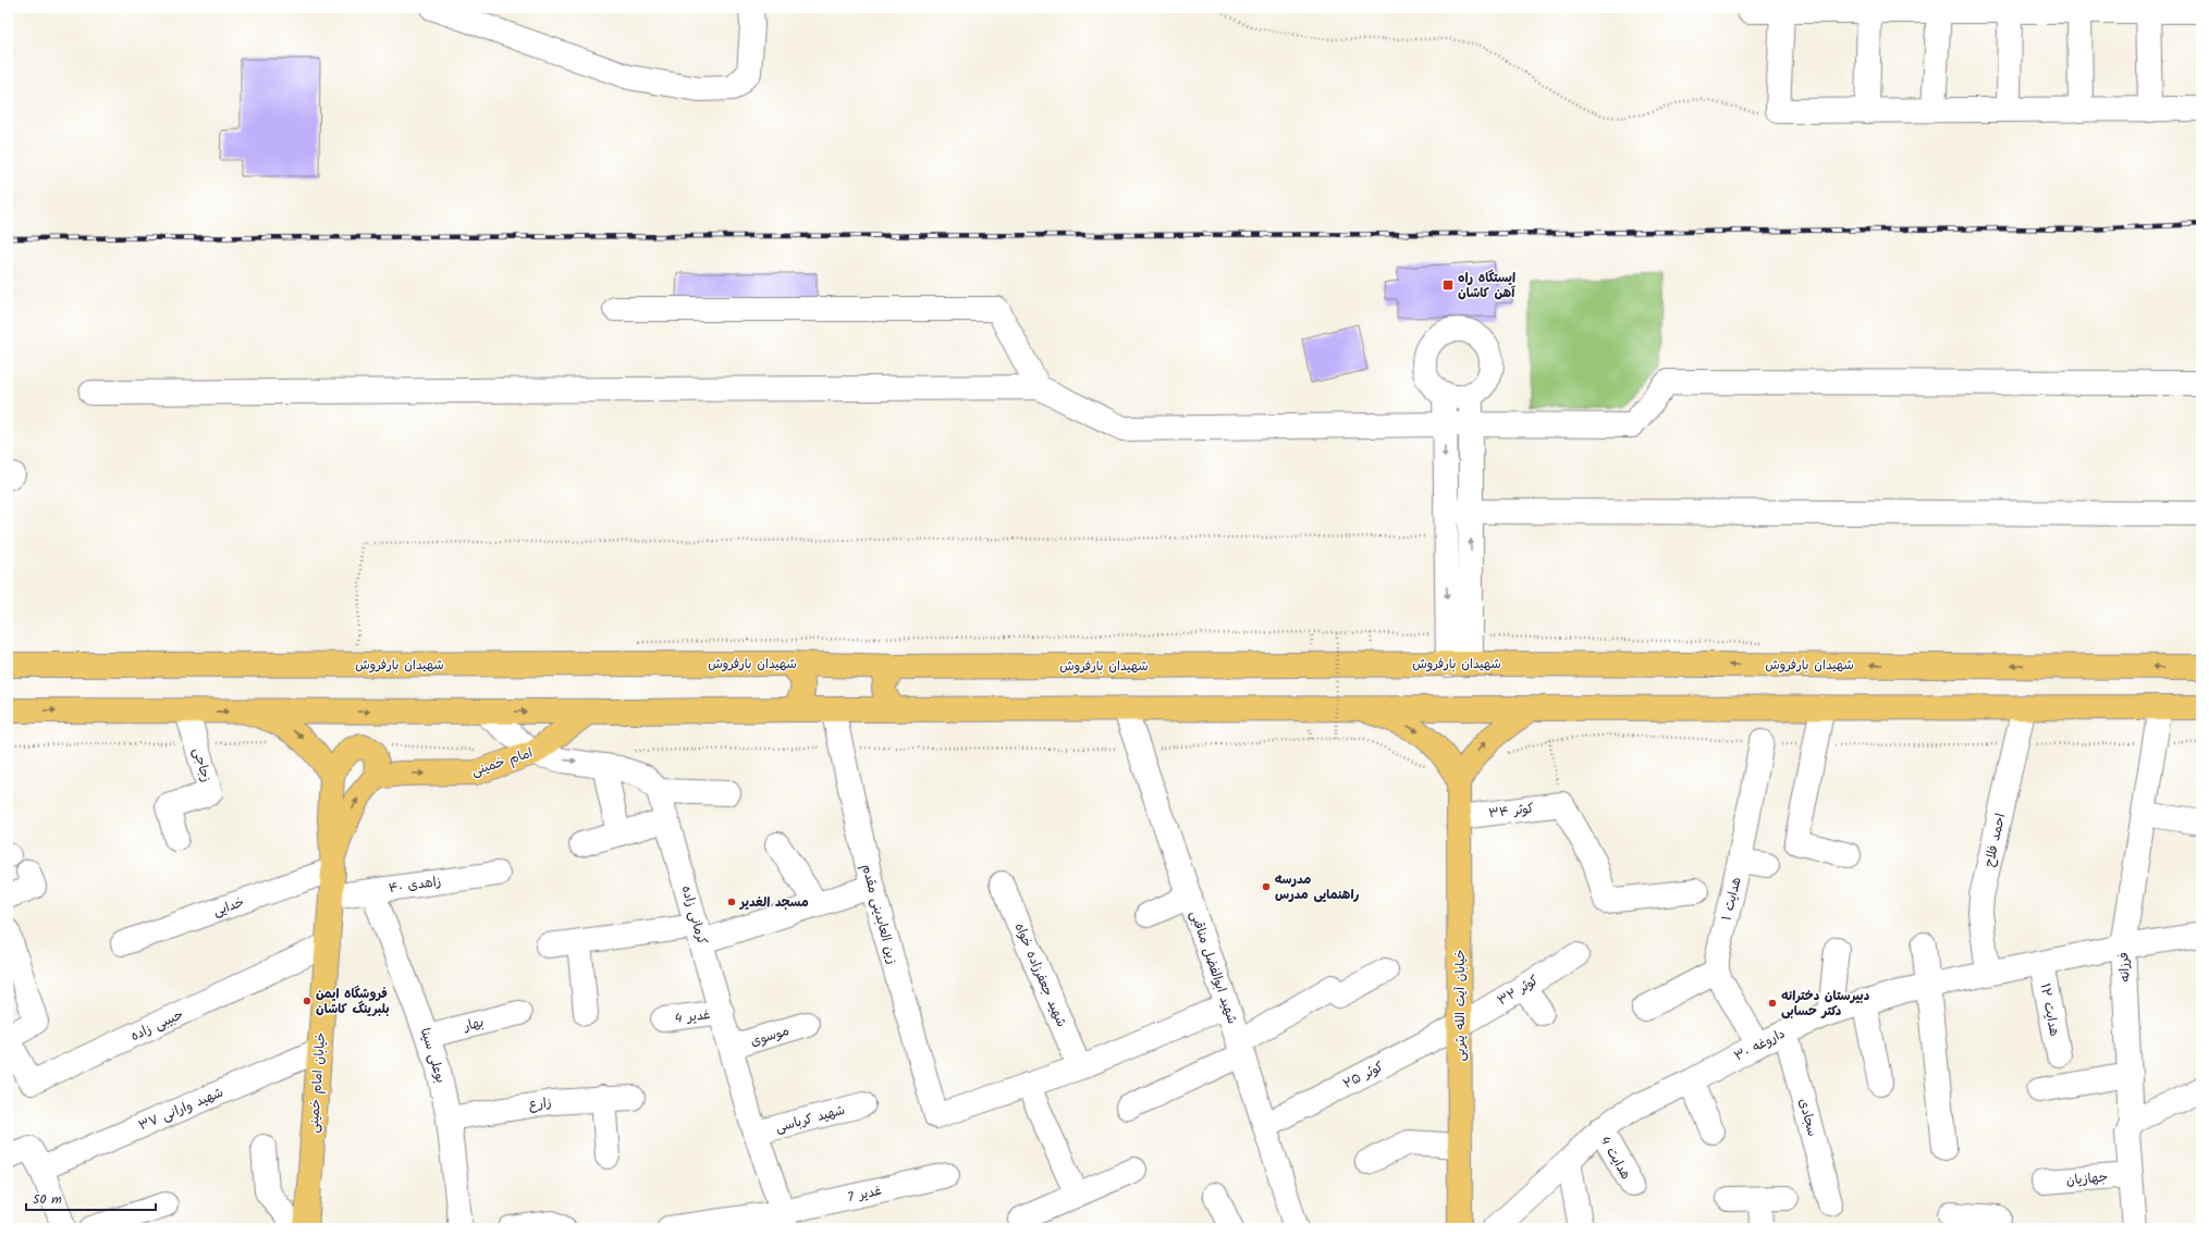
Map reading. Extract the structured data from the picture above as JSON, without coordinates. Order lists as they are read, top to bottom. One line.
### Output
{"streets":{"main road":["شهیدان بارفروش","امام خمینی","خیابان آیت الله یثربی","خیابان امام خمینی"],"street":["زجاجی","کوثر ۳۴","احمد فلاح","زاهدی ۴۰","هدایت ۱","خدایی","زین العابدینی مقدم","کرمانی زاده","شهید ابوالفضل مناقبی","فرزانه","شهید جعفرزاده خواه","کوثر ۳۲","هدایت ۱۲","غدیر 4","بهار","حبیبی زاده","موسوی","داروغه ۳۰","بوعلی سینا","کوثر ۲۵","زارع","شهید وارانی ۳۷","سجادی","شهید کرباسی","هدایت 4","جهازیان","غدیر 7"]},"crossings":[["امام خمینی","کرمانی زاده"],["کوثر ۳۴","خیابان آیت الله یثربی"],["احمد فلاح","داروغه ۳۰"],["زاهدی ۴۰","بوعلی سینا"],["زاهدی ۴۰","خیابان امام خمینی"],["خدایی","خیابان امام خمینی"],["کرمانی زاده","غدیر 4"],["کرمانی زاده","موسوی"],["کرمانی زاده","شهید کرباسی"],["کرمانی زاده","غدیر 7"],["شهید ابوالفضل مناقبی","کوثر ۲۵"],["فرزانه","داروغه ۳۰"],["فرزانه","جهازیان"],["کوثر ۳۲","خیابان آیت الله یثربی"],["کوثر ۳۲","کوثر ۲۵"],["خیابان آیت الله یثربی","کوثر ۲۵"],["هدایت ۱۲","داروغه ۳۰"],["بهار","بوعلی سینا"],["حبیبی زاده","خیابان امام خمینی"],["داروغه ۳۰","سجادی"],["داروغه ۳۰","هدایت 4"],["بوعلی سینا","زارع"],["خیابان امام خمینی","شهید وارانی ۳۷"]],"places":{"transit":["ایستگاه راه آهن کاشان"],"other":["مدرسه راهنمایی مدرس","مسجد الغدیر","فروشگاه ایمن بلبرینگ کاشان","دبیرستان دخترانه دکتر حسابی"]},"scale_bar":"50 m"}
